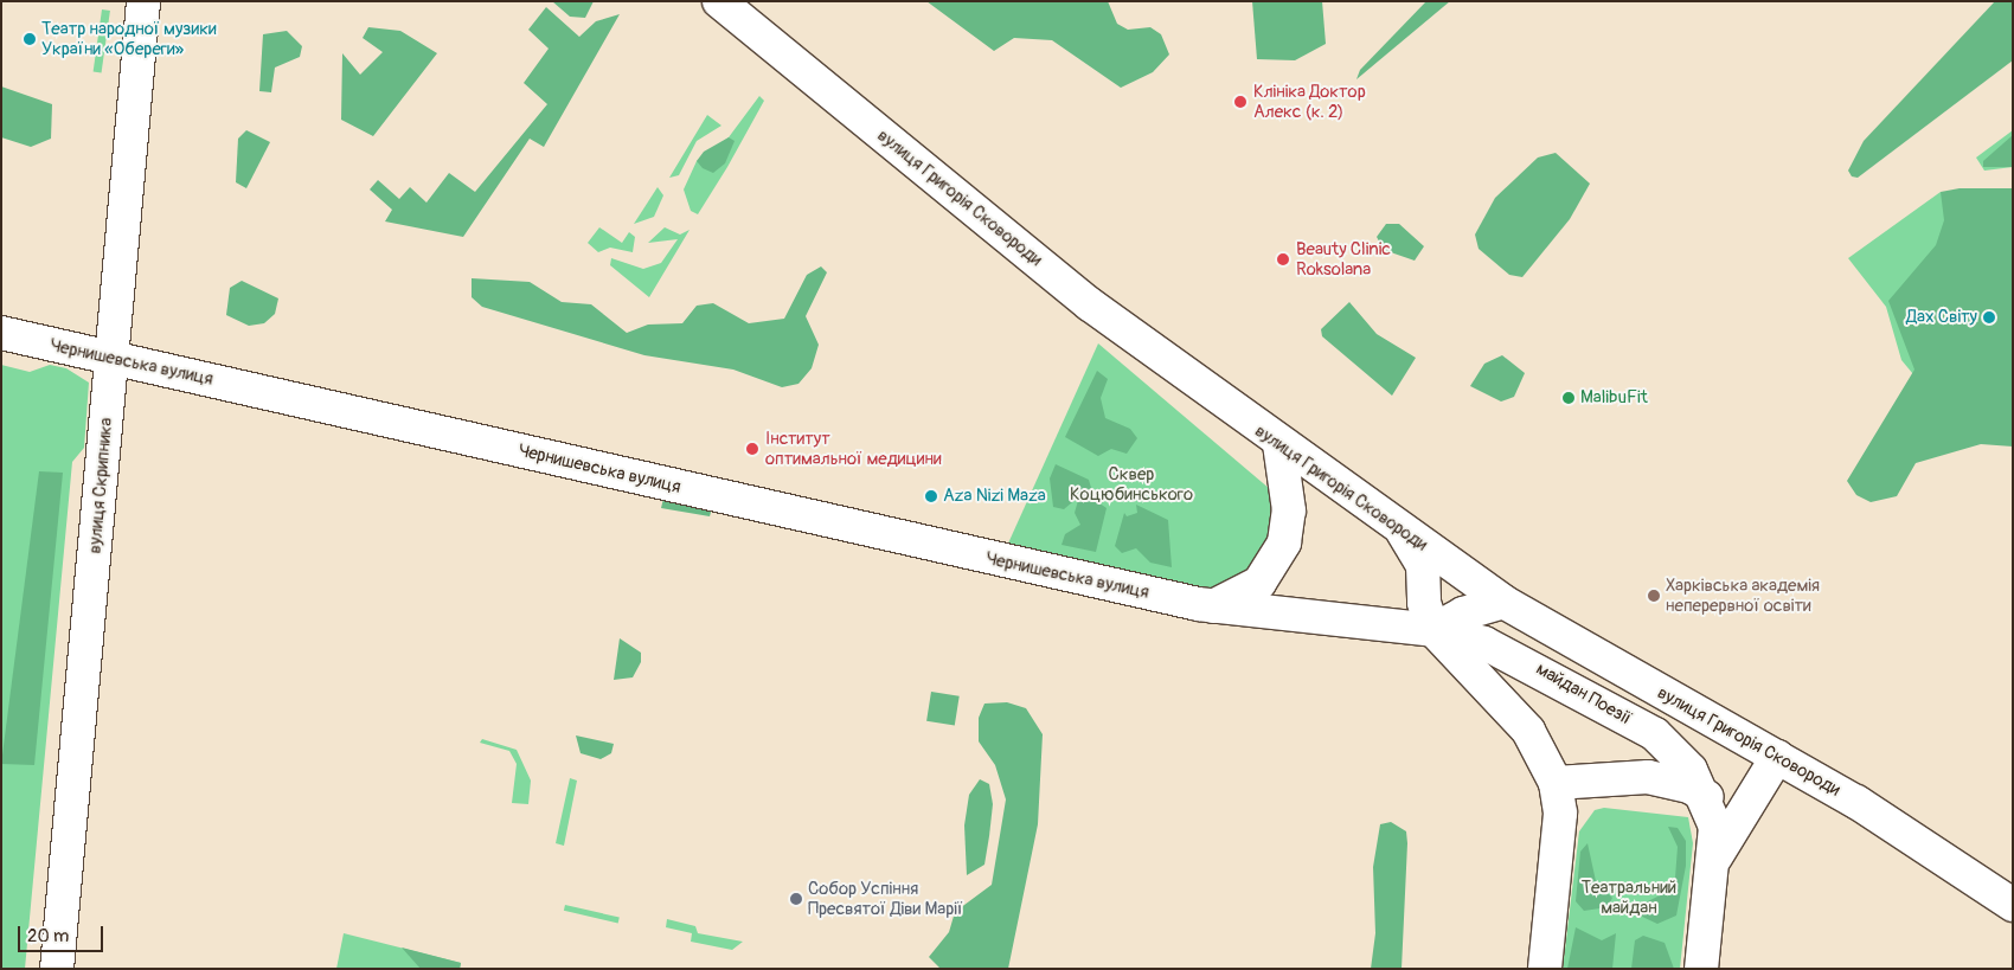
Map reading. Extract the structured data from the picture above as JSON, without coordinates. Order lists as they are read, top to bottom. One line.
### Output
{"streets":{"street":["вулиця Григорія Сковороди","Чернишевська вулиця","вулиця Скрипника","майдан Поезії"]},"crossings":[["Чернишевська вулиця","вулиця Скрипника"],["Чернишевська вулиця","майдан Поезії"]],"parks":["Сквер Коцюбинського","Театральний майдан"],"places":["Театр народної музики України «Обереги»","Клініка Доктор Алекс (к. 2)","Beauty Clinic Roksolana","Дах Світу","MalibuFit","Інститут оптимальної медицини","Aza Nizi Maza","Харківська академія неперервної освіти","Собор Успіння Пресвятої Діви Марії"],"scale_bar":"20 m"}
